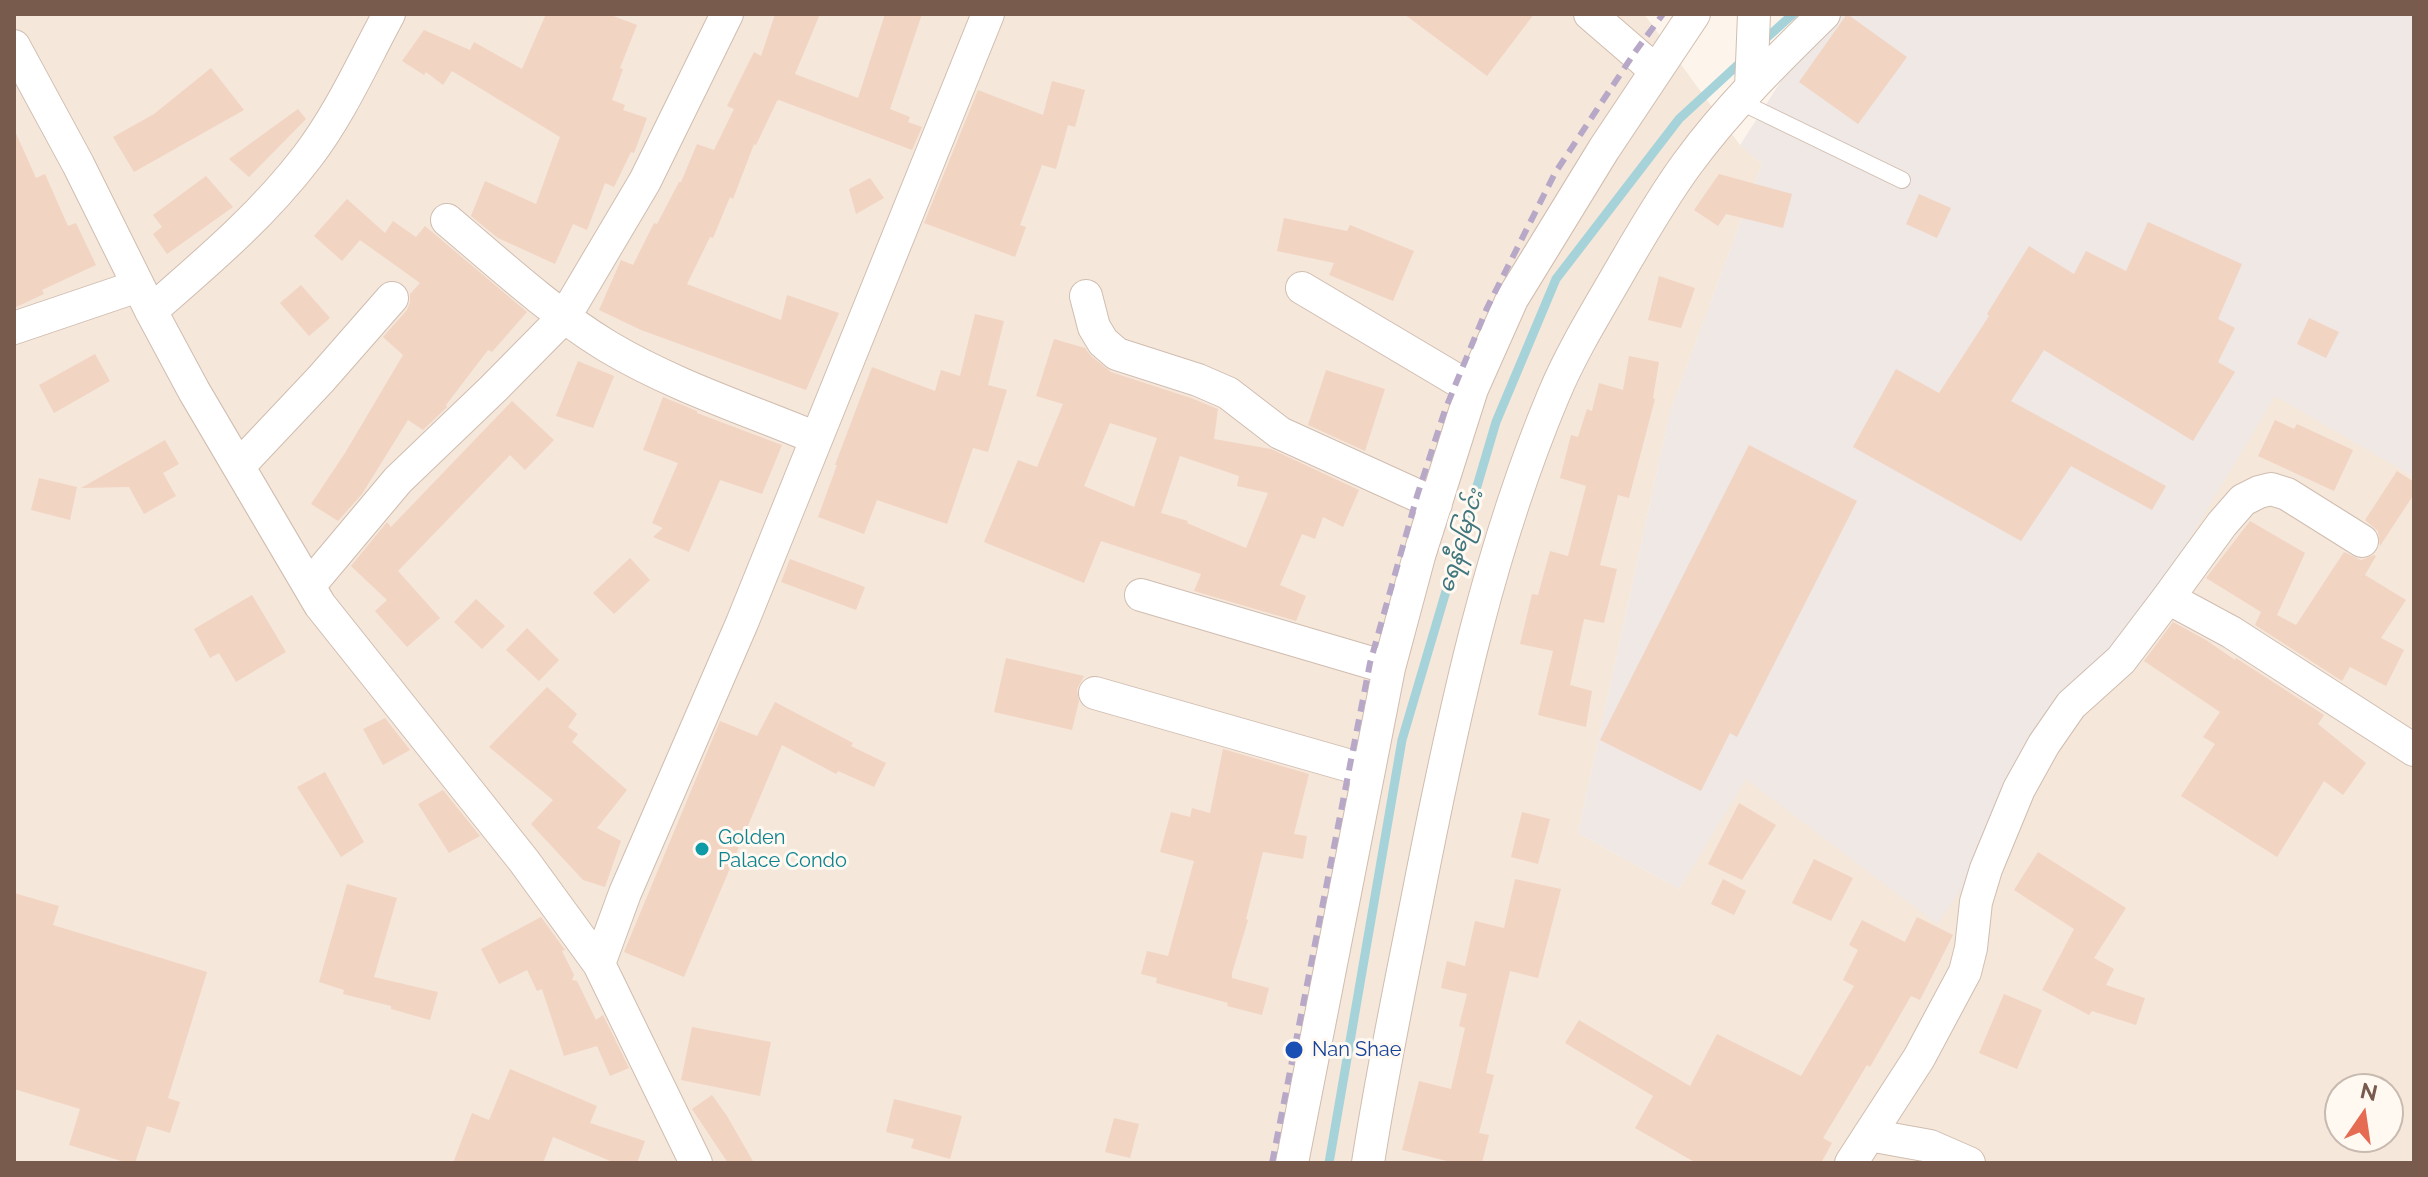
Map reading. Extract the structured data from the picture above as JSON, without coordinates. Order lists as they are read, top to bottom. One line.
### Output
{"water":["ရေနီမြောင်း"],"places":["Golden Palace Condo","Nan Shae"],"north":"top"}
